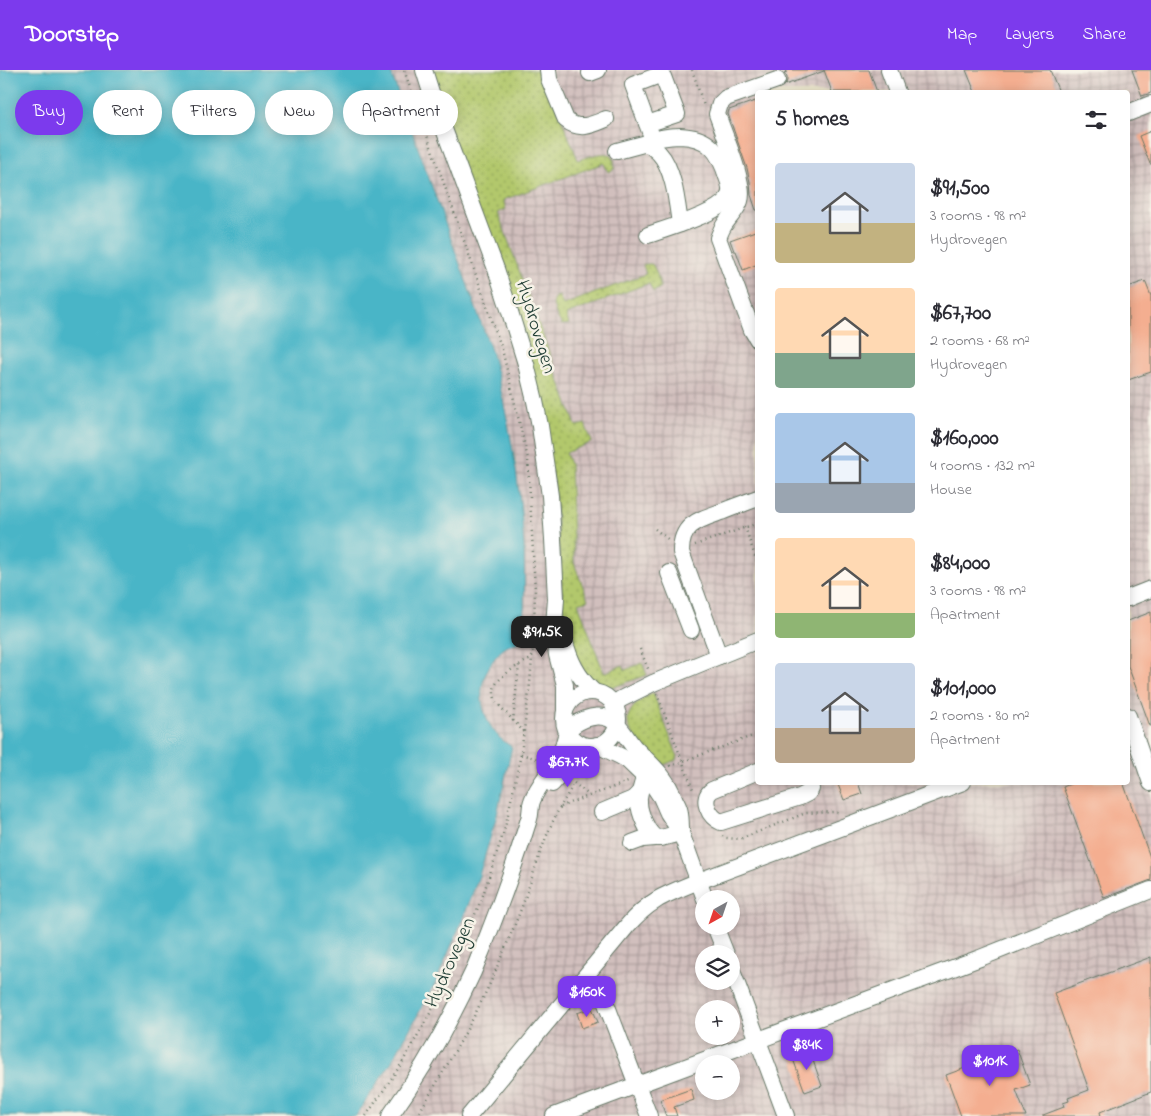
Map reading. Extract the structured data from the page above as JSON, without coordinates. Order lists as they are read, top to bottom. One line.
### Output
{"streets":{"street":["Hydrovegen"]},"north":"bottom left","page":{"header":"Doorstep","nav":["Map","Layers","Share"],"chip":["Buy","Rent","Filters","New","Apartment"],"heading":"5 homes","list":[{"name":"$91,500","note":"3 rooms · 98 m² · Hydrovegen"},{"name":"$67,700","note":"2 rooms · 68 m² · Hydrovegen"},{"name":"$160,000","note":"4 rooms · 132 m² · House"},{"name":"$84,000","note":"3 rooms · 98 m² · Apartment"},{"name":"$101,000","note":"2 rooms · 80 m² · Apartment"}],"price":["$91.5K","$67.7K","$160K","$84K","$101K"],"map_buttons":["+","−"]}}
